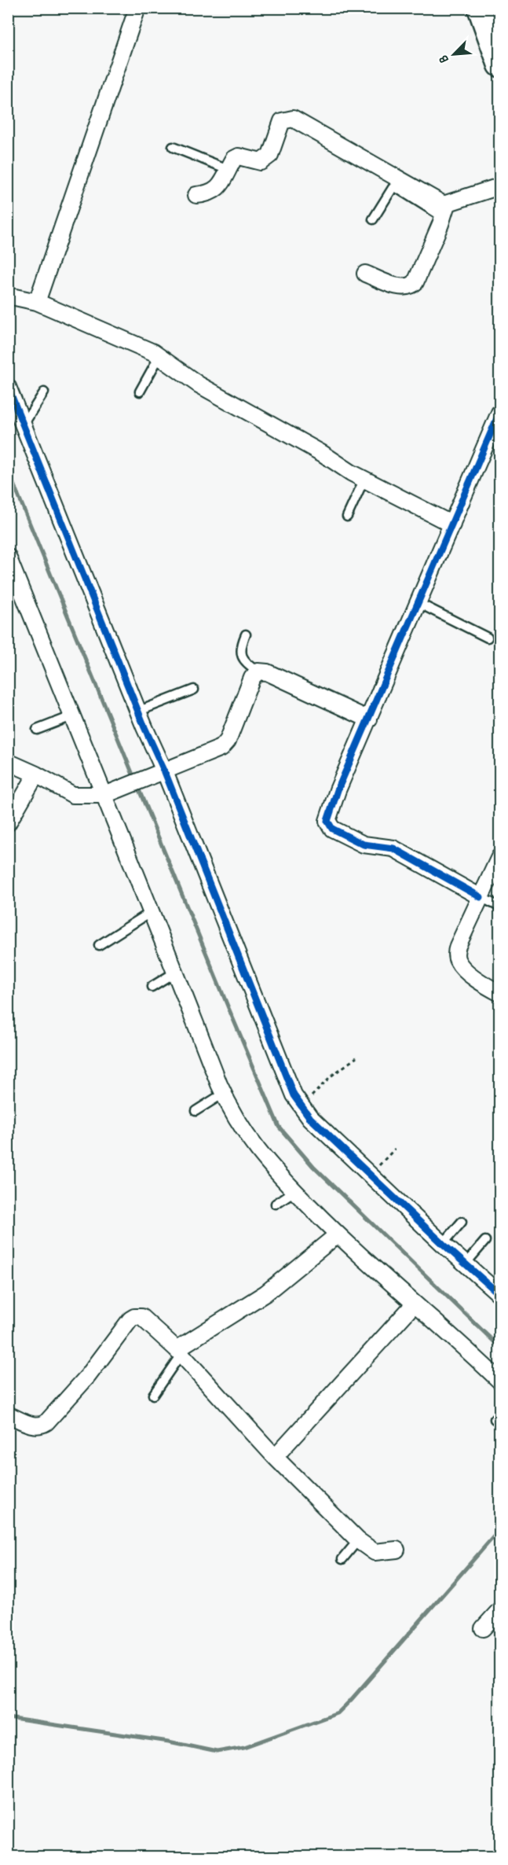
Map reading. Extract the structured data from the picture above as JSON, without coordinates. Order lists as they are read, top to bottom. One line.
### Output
{"north":"bottom left"}
